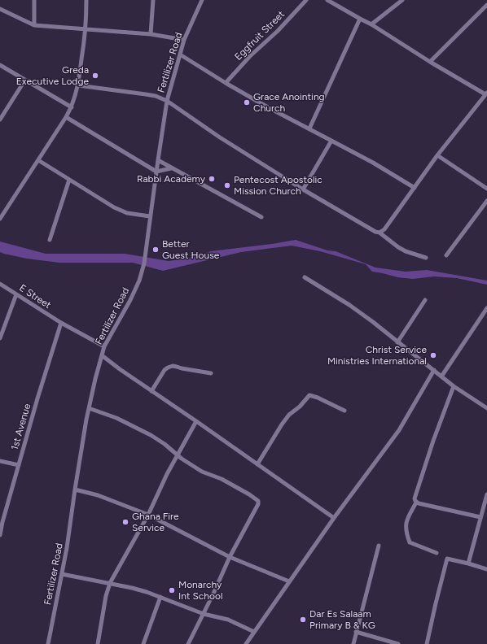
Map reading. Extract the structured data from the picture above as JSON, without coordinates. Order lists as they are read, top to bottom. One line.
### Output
{"streets":{"street":["Eggfruit Street","Fertilizer Road","E Street","1st Avenue"]},"crossings":[["Fertilizer Road","E Street"],["E Street","1st Avenue"]],"places":["Greda Executive Lodge","Grace Anointing Church","Rabbi Academy","Pentecost Apostolic Mission Church","Better Guest House","Christ Service Ministries International","Ghana Fire Service","Monarchy Int School","Dar Es Salaam Primary B & KG"]}
